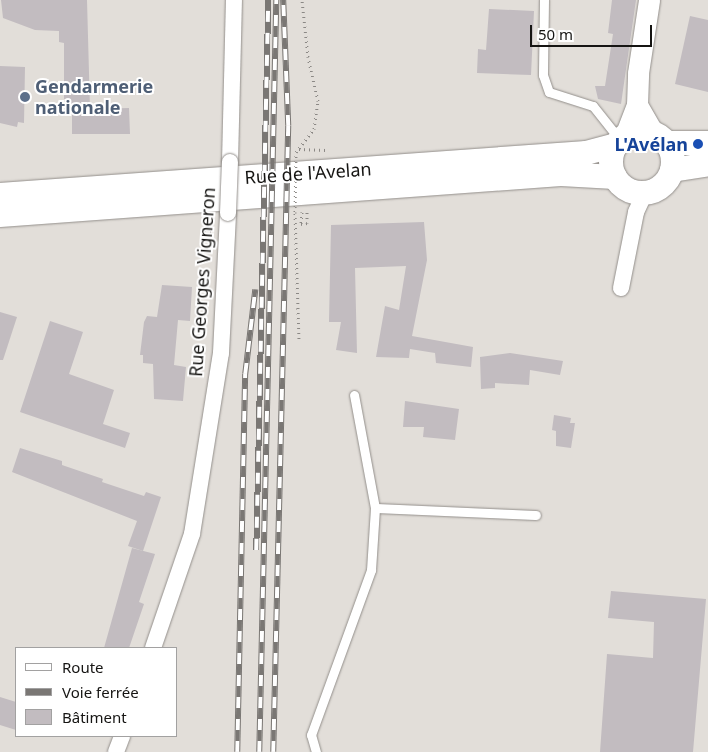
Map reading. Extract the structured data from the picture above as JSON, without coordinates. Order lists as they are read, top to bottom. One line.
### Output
{"streets":{"main road":["Rue de l'Avelan"],"street":["Rue Georges Vigneron"]},"places":["Gendarmerie nationale","L'Avélan"],"legend":["Route","Voie ferrée","Bâtiment"],"scale_bar":"50 m"}
